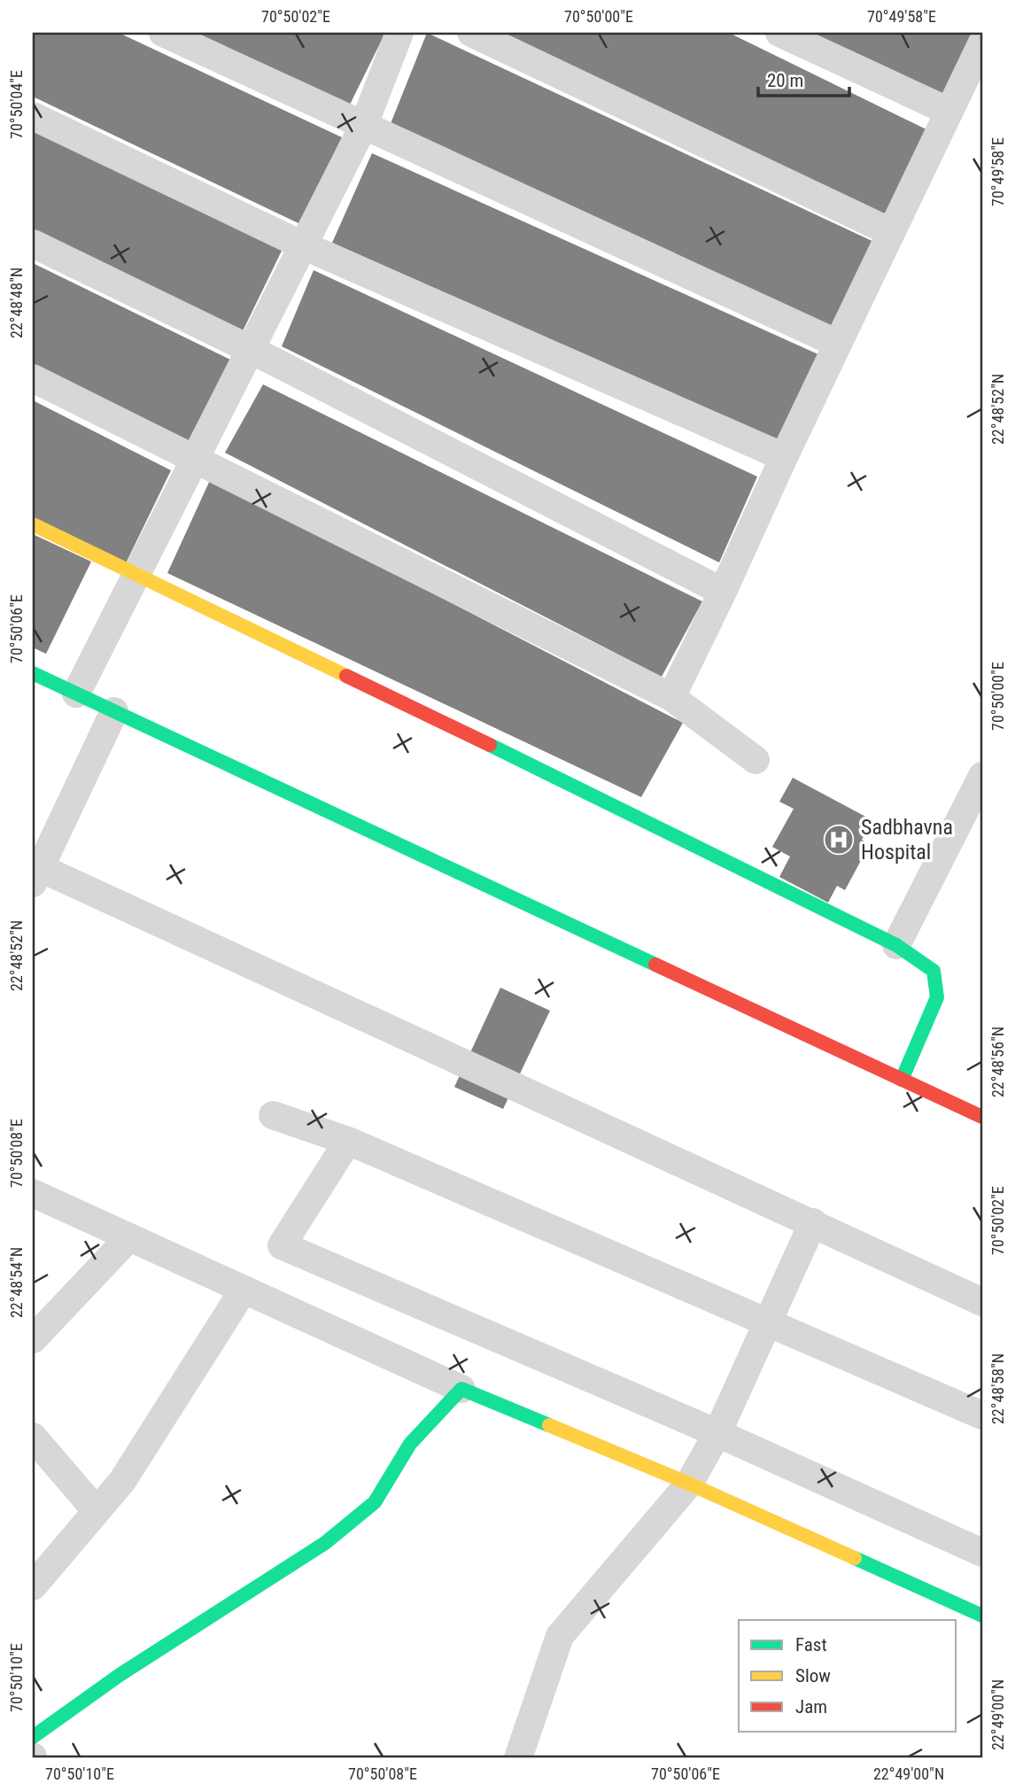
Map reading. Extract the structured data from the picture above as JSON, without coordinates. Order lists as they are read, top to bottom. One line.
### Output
{"places":{"hospital":["Sadbhavna Hospital"]},"legend":["Fast","Slow","Jam"],"scale_bar":"20 m","coordinates":["70°50'02\"E","70°50'00\"E","70°49'58\"E","70°50'04\"E","22°48'48\"N","22°48'52\"N","70°50'06\"E","22°48'56\"N","70°50'08\"E","22°48'54\"N","22°48'58\"N","70°50'10\"E","22°49'00\"N"]}
